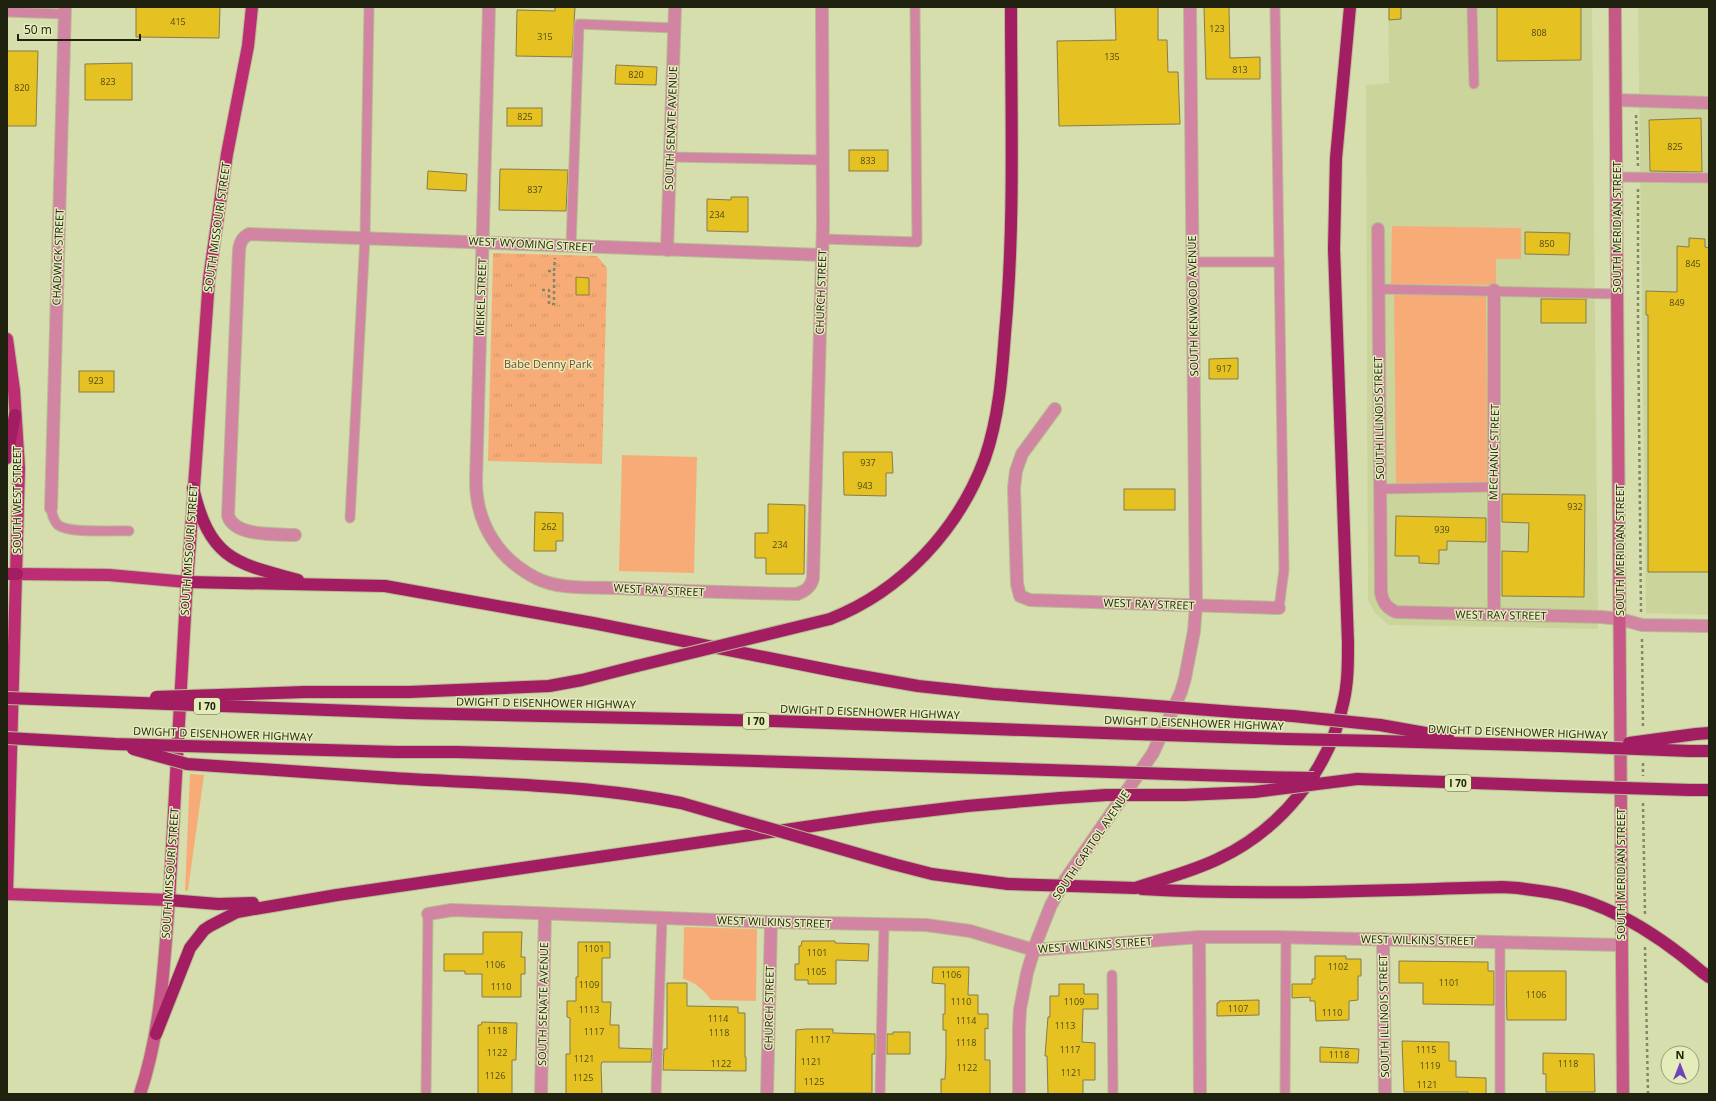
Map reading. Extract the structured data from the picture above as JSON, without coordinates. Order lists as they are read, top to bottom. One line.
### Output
{"streets":{"highway":["DWIGHT D EISENHOWER HIGHWAY","I 70"],"main road":["SOUTH MISSOURI STREET","SOUTH MERIDIAN STREET","SOUTH WEST STREET"],"street":["SOUTH SENATE AVENUE","WEST WYOMING STREET","CHADWICK STREET","CHURCH STREET","MEIKEL STREET","SOUTH KENWOOD AVENUE","SOUTH ILLINOIS STREET","MECHANIC STREET","WEST RAY STREET","SOUTH CAPITOL AVENUE","WEST WILKINS STREET"]},"crossings":[["SOUTH SENATE AVENUE","WEST WYOMING STREET"],["SOUTH SENATE AVENUE","WEST WILKINS STREET"],["SOUTH MERIDIAN STREET","WEST RAY STREET"],["SOUTH MERIDIAN STREET","WEST WILKINS STREET"],["WEST WYOMING STREET","CHURCH STREET"],["WEST WYOMING STREET","MEIKEL STREET"],["CHURCH STREET","WEST RAY STREET"],["CHURCH STREET","WEST WILKINS STREET"],["MEIKEL STREET","WEST RAY STREET"],["SOUTH KENWOOD AVENUE","WEST RAY STREET"],["SOUTH KENWOOD AVENUE","SOUTH CAPITOL AVENUE"],["SOUTH ILLINOIS STREET","WEST RAY STREET"],["SOUTH ILLINOIS STREET","WEST WILKINS STREET"],["MECHANIC STREET","WEST RAY STREET"],["WEST RAY STREET","SOUTH CAPITOL AVENUE"],["SOUTH CAPITOL AVENUE","WEST WILKINS STREET"]],"parks":["Babe Denny Park"],"house_numbers":["415","123","808","315","135","813","820","823","820","825","825","833","837","234","850","845","849","917","923","937","943","932","262","939","234","1101","1101","1106","1102","1105","1106","1101","1109","1110","1106","1110","1109","1107","1113","1110","1114","1114","1113","1118","1117","1118","1117","1118","1117","1115","1122","1118","1121","1121","1122","1118","1119","1122","1121","1126","1125","1125","1121"],"scale_bar":"50 m","north":"top"}
